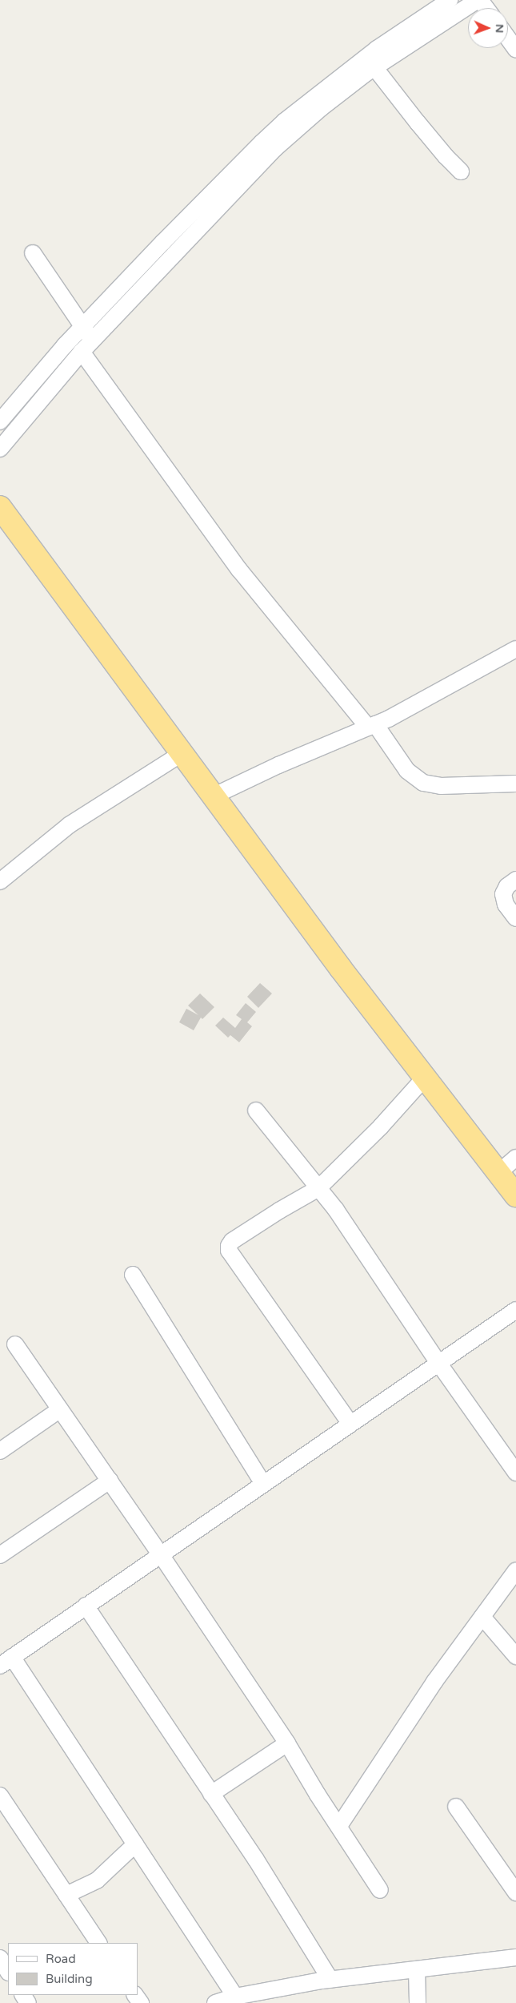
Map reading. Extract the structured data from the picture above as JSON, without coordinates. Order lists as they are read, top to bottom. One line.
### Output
{"legend":["Road","Building"],"north":"right"}
